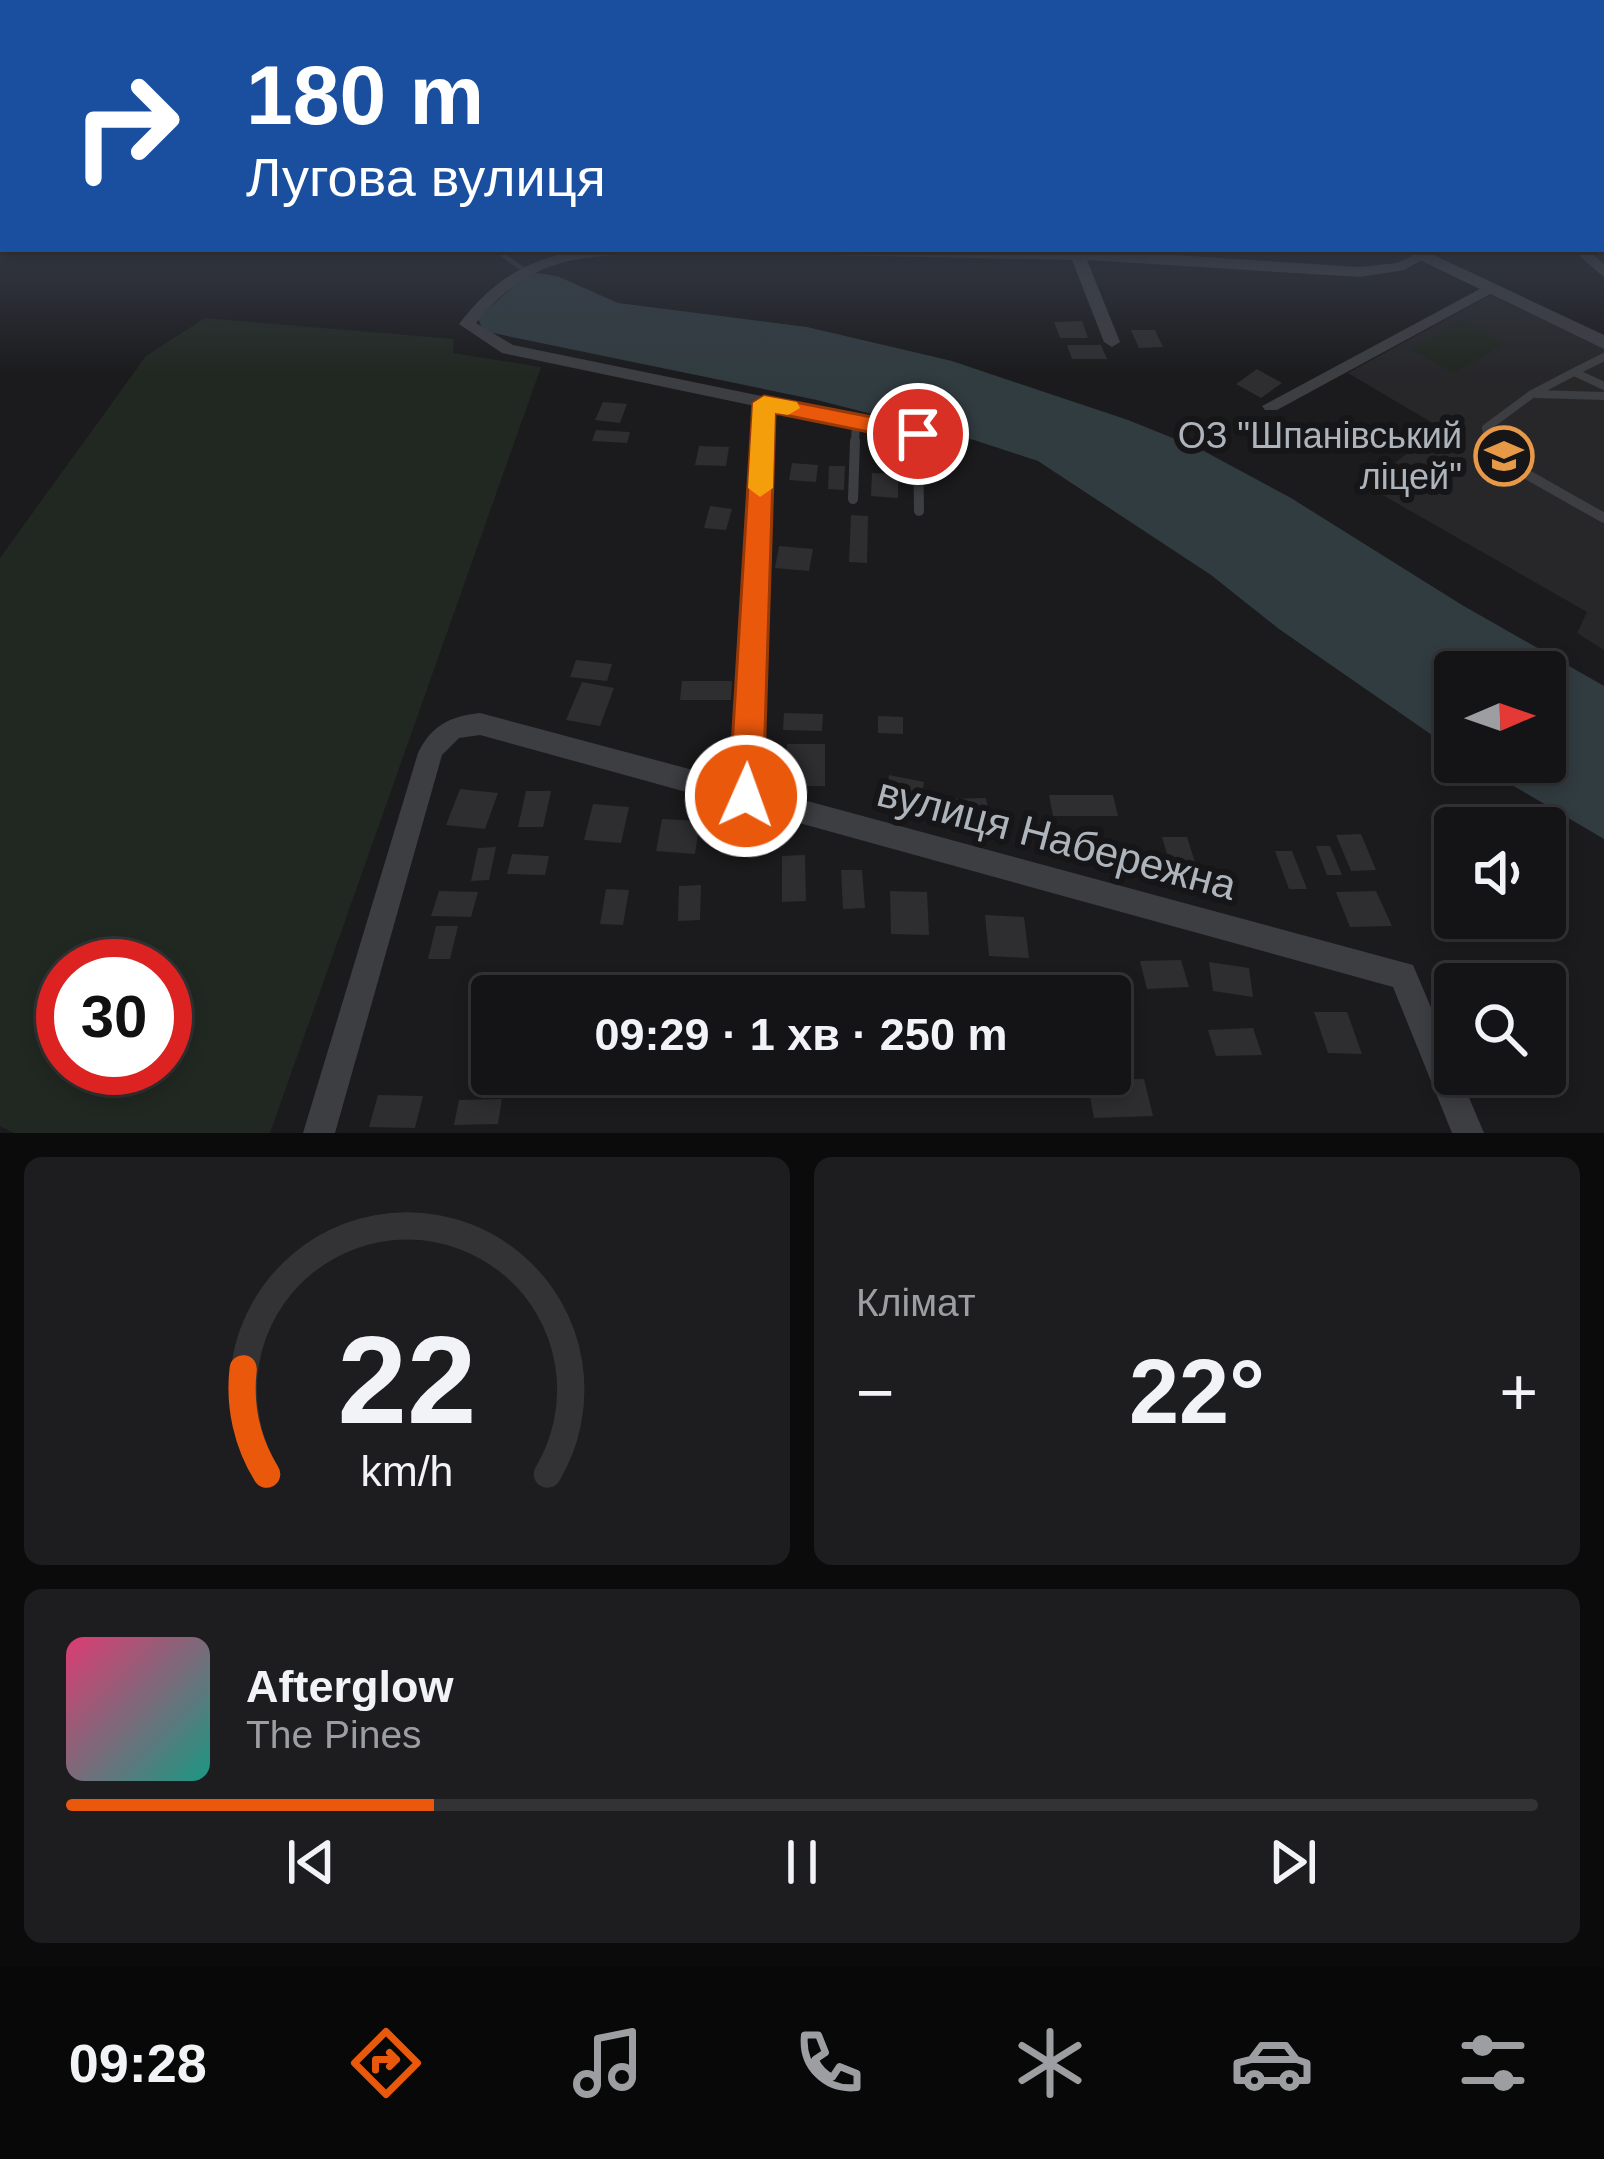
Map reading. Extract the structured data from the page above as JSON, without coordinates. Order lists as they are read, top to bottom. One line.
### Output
{"streets":{"street":["вулиця Набережна"]},"places":{"school or university":["ОЗ \"Шпанівський ліцей\""]},"north":"right","page":{"turn":["180 m","Лугова вулиця"],"limit":"30","trip":"09:29 · 1 хв · 250 m","tile":"Клімат","heat":["−","22°","+"],"song":["Afterglow","The Pines"],"tabs":"09:28","gauge":["22","km/h"]}}
